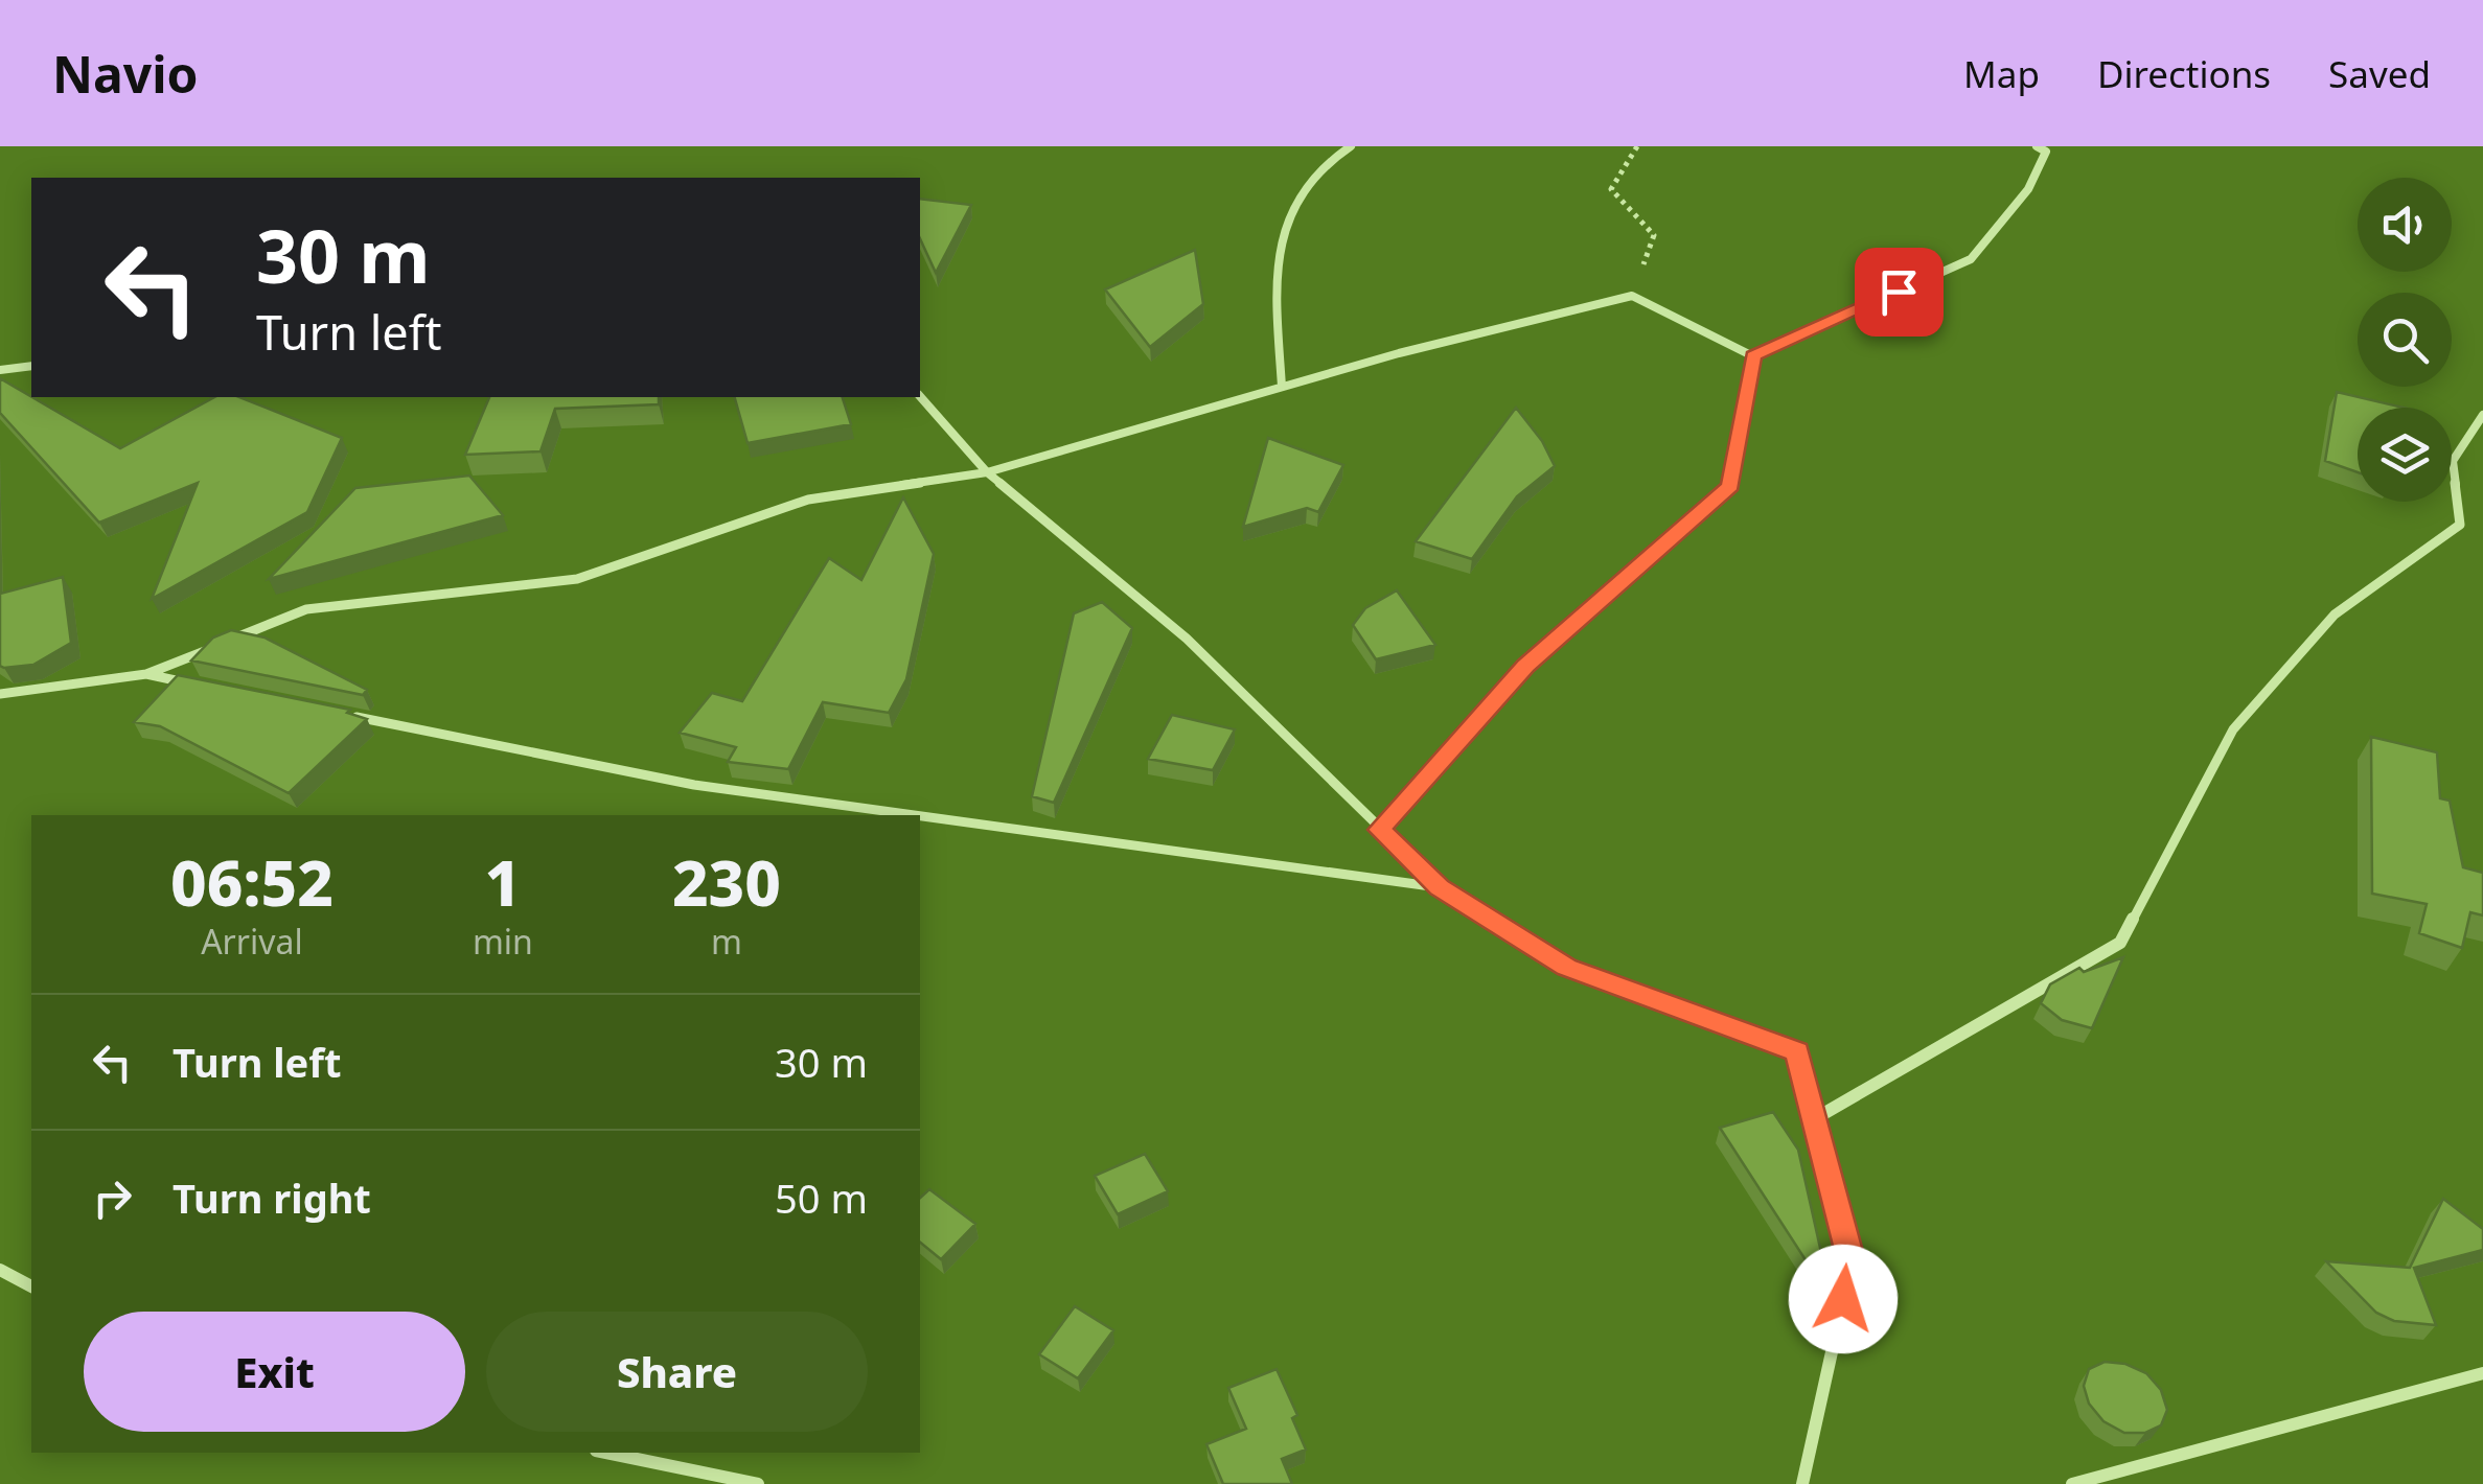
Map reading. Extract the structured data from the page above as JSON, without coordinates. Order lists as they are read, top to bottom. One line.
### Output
{"page":{"header":"Navio","nav":["Map","Directions","Saved"],"turn":["30 m","Turn left"],"eta":["06:52","Arrival","1","min","230","m"],"list":[{"name":"Turn left","value":"30 m"},{"name":"Turn right","value":"50 m"}],"buttons":["Exit","Share"]}}
